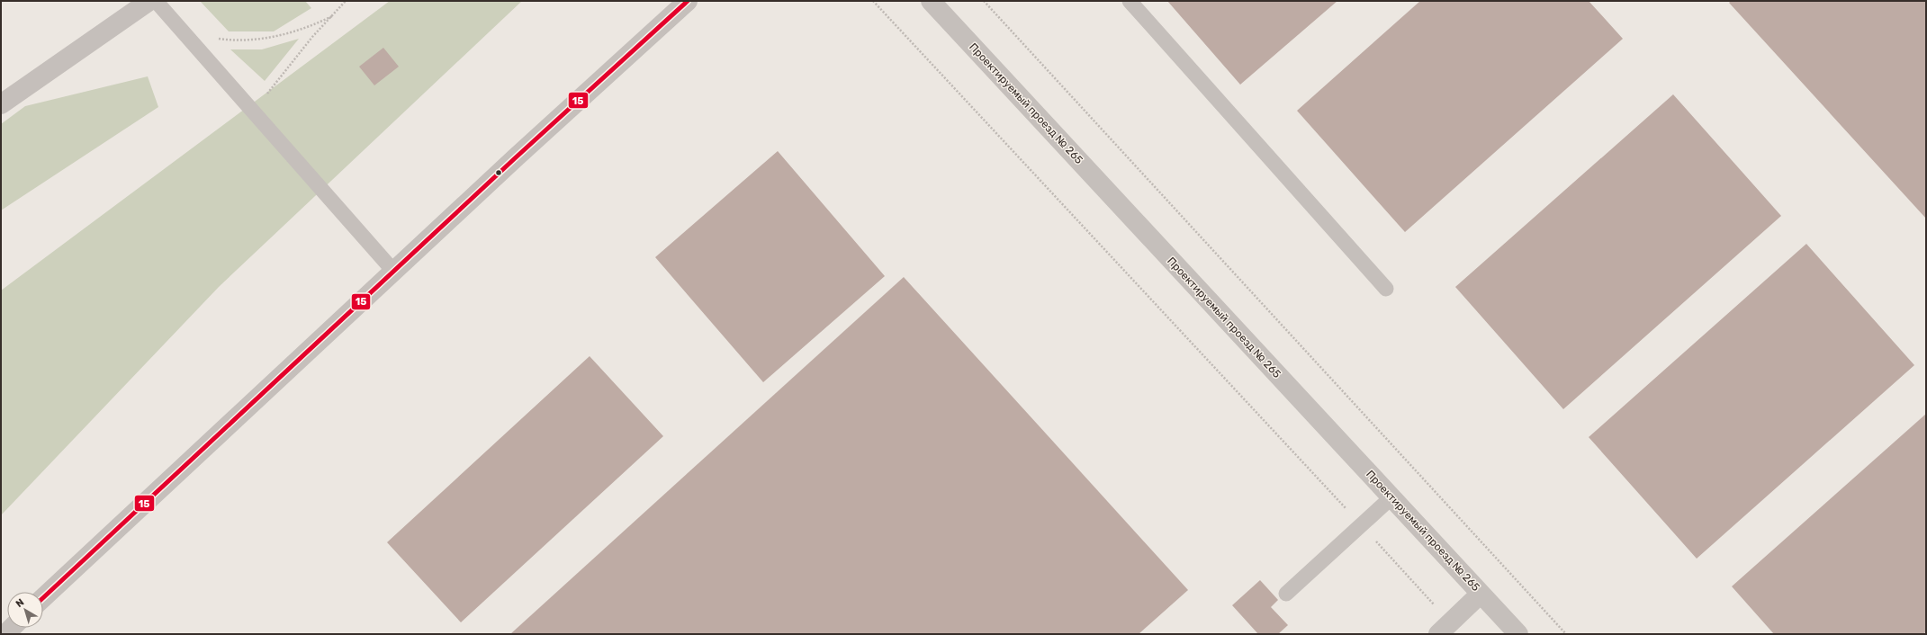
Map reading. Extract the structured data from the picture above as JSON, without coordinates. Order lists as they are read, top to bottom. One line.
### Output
{"streets":{"street":["Проектируемый проезд № 265"]},"lines":["transit line 15"],"north":"top left"}
